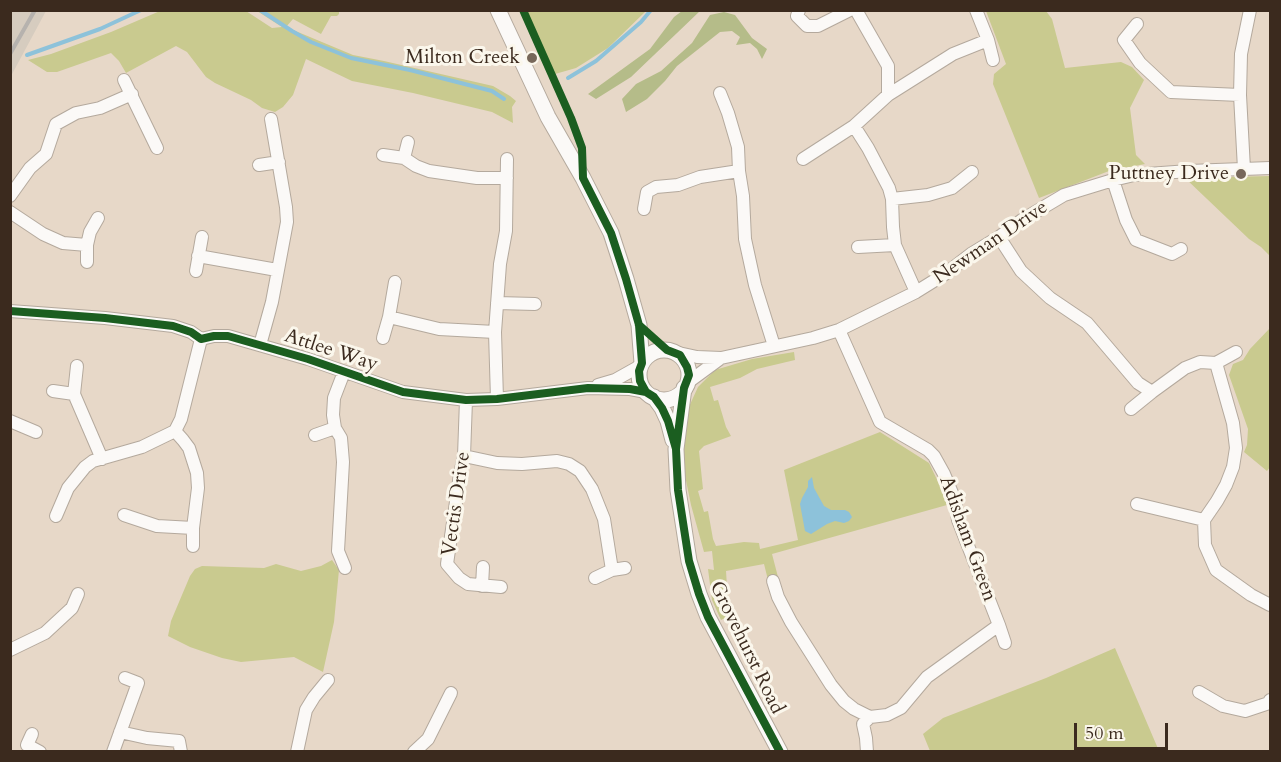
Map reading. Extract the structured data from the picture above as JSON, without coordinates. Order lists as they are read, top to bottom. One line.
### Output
{"streets":{"street":["Newman Drive","Attlee Way","Vectis Drive","Adisham Green","Grovehurst Road"]},"crossings":[["Newman Drive","Attlee Way"],["Newman Drive","Adisham Green"],["Newman Drive","Grovehurst Road"],["Attlee Way","Vectis Drive"],["Attlee Way","Grovehurst Road"]],"places":["Milton Creek","Puttney Drive"],"scale_bar":"50 m"}
